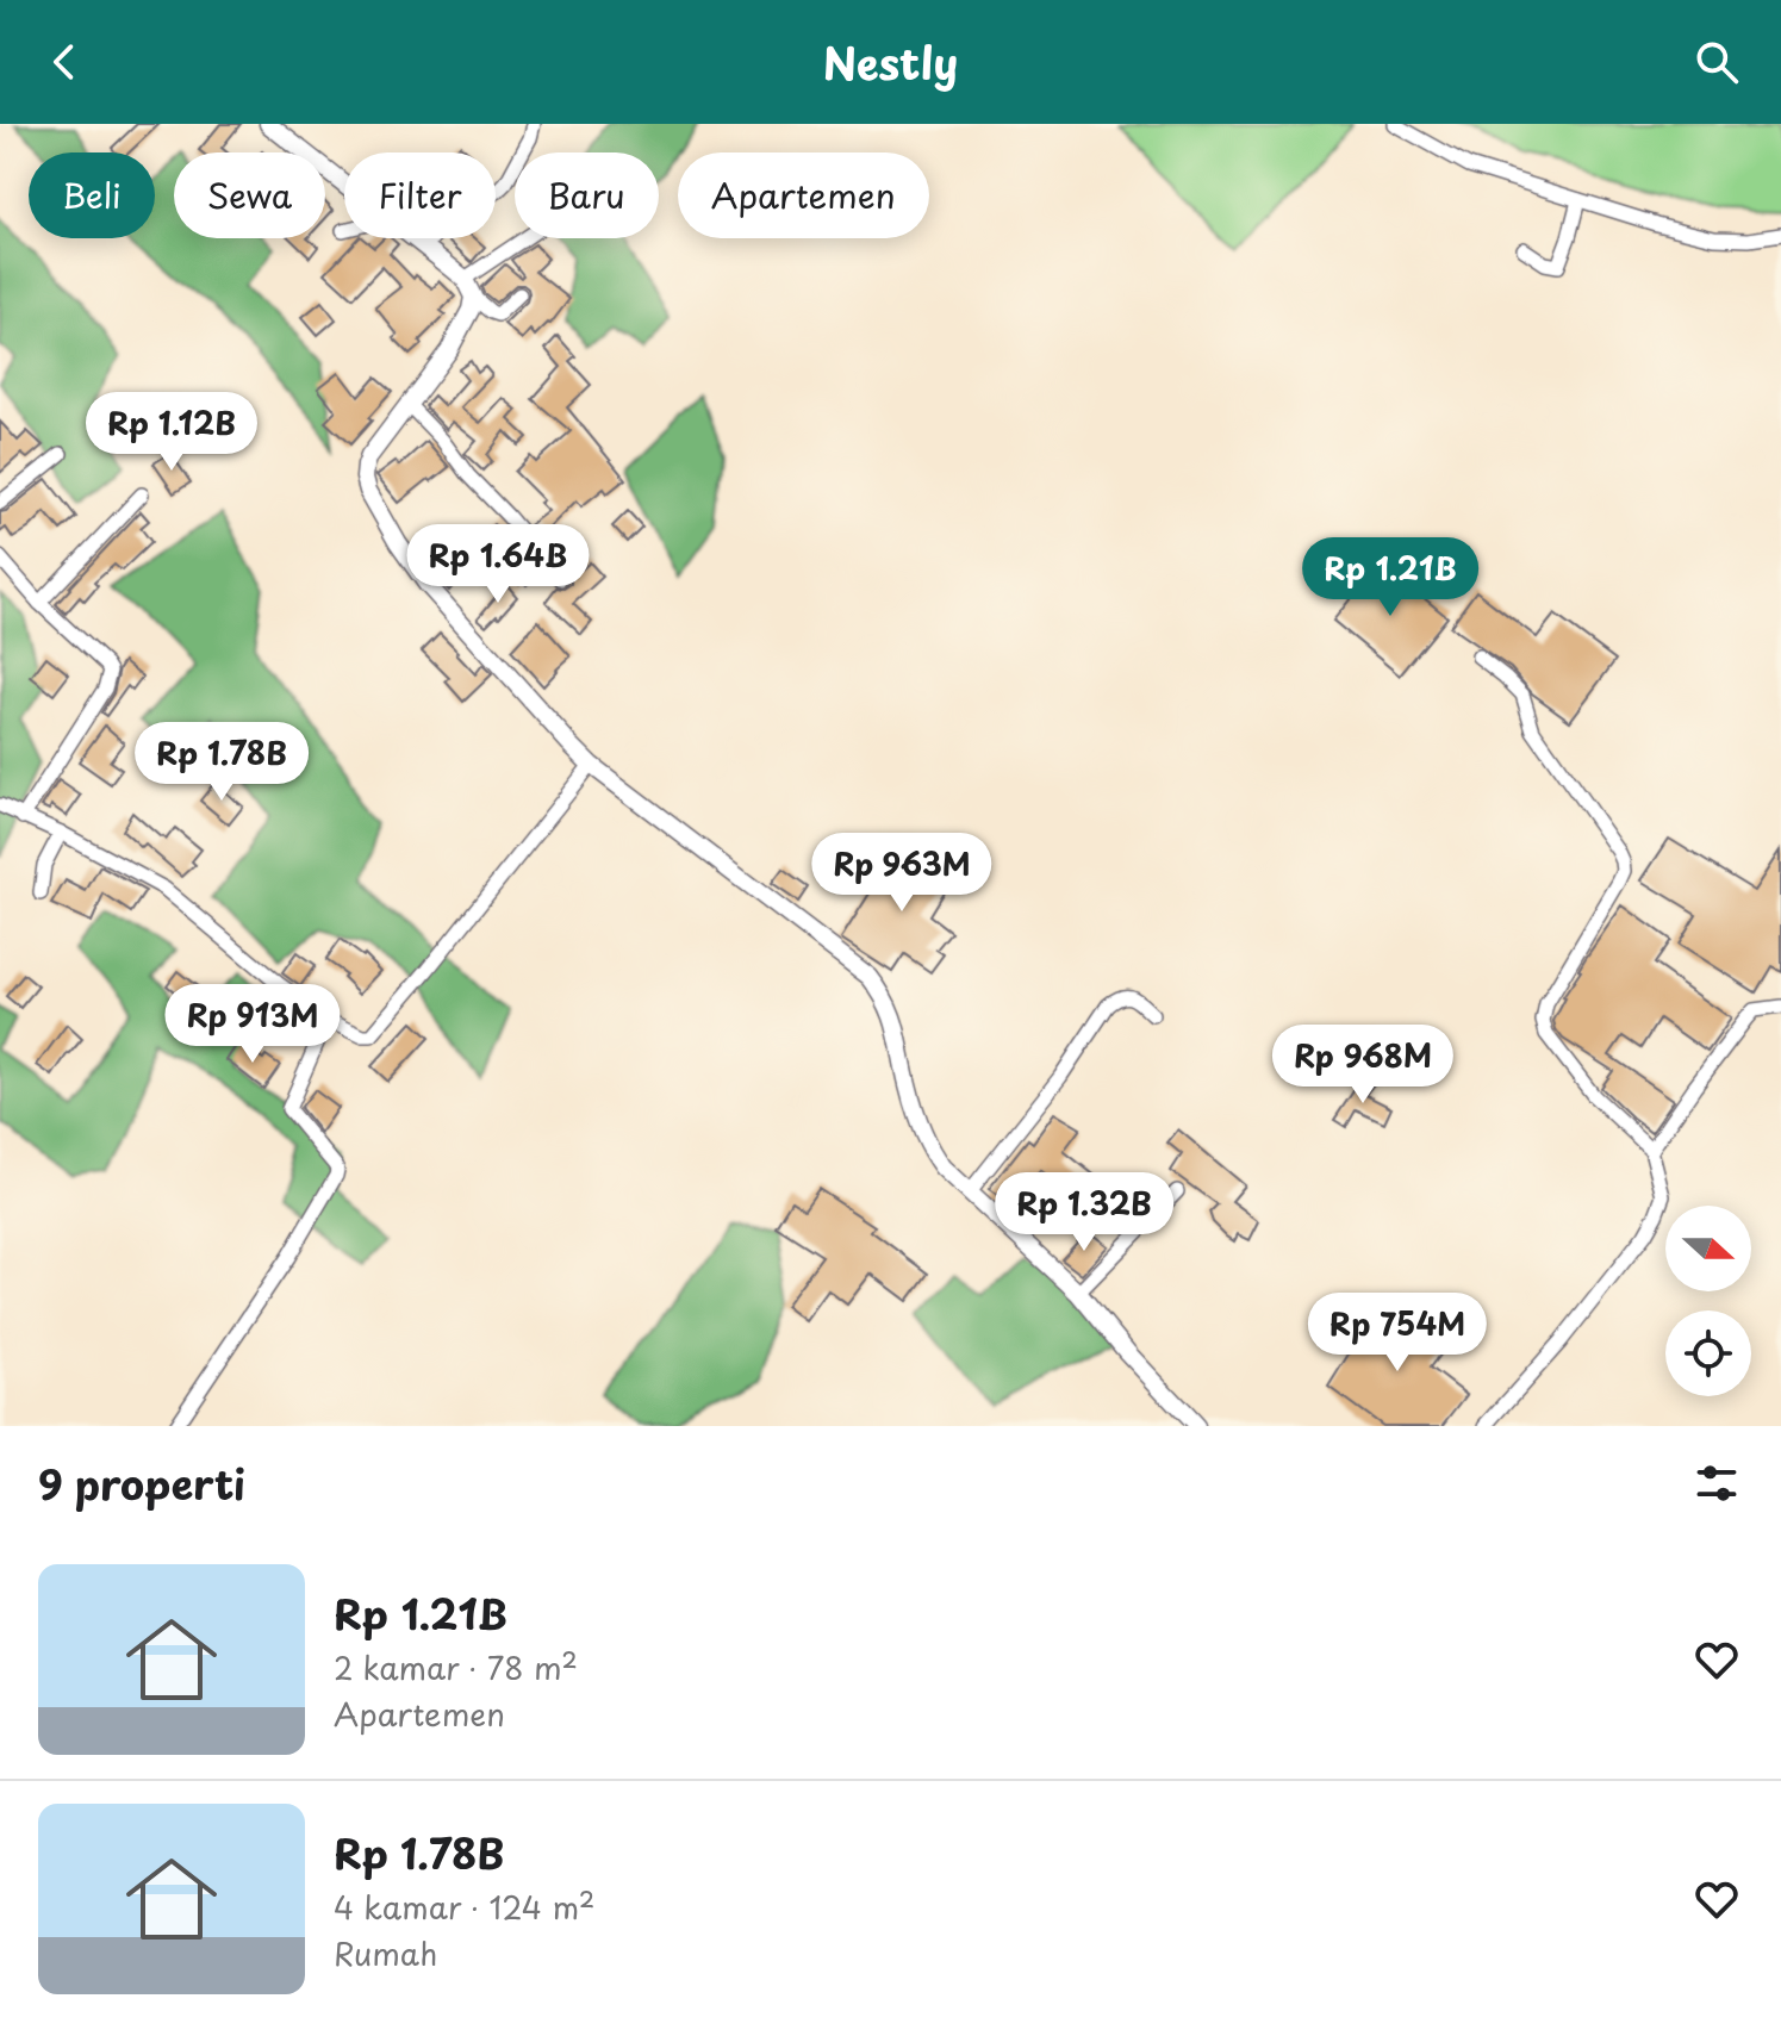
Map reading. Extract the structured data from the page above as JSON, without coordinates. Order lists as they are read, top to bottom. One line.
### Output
{"north":"right","page":{"header":"Nestly","chip":["Beli","Sewa","Filter","Baru","Apartemen"],"price":["Rp 1.12B","Rp 1.64B","Rp 1.21B","Rp 1.78B","Rp 963M","Rp 913M","Rp 968M","Rp 1.32B","Rp 754M"],"heading":"9 properti","list":[{"name":"Rp 1.21B","note":"2 kamar · 78 m² · Apartemen"},{"name":"Rp 1.78B","note":"4 kamar · 124 m² · Rumah"}]}}
